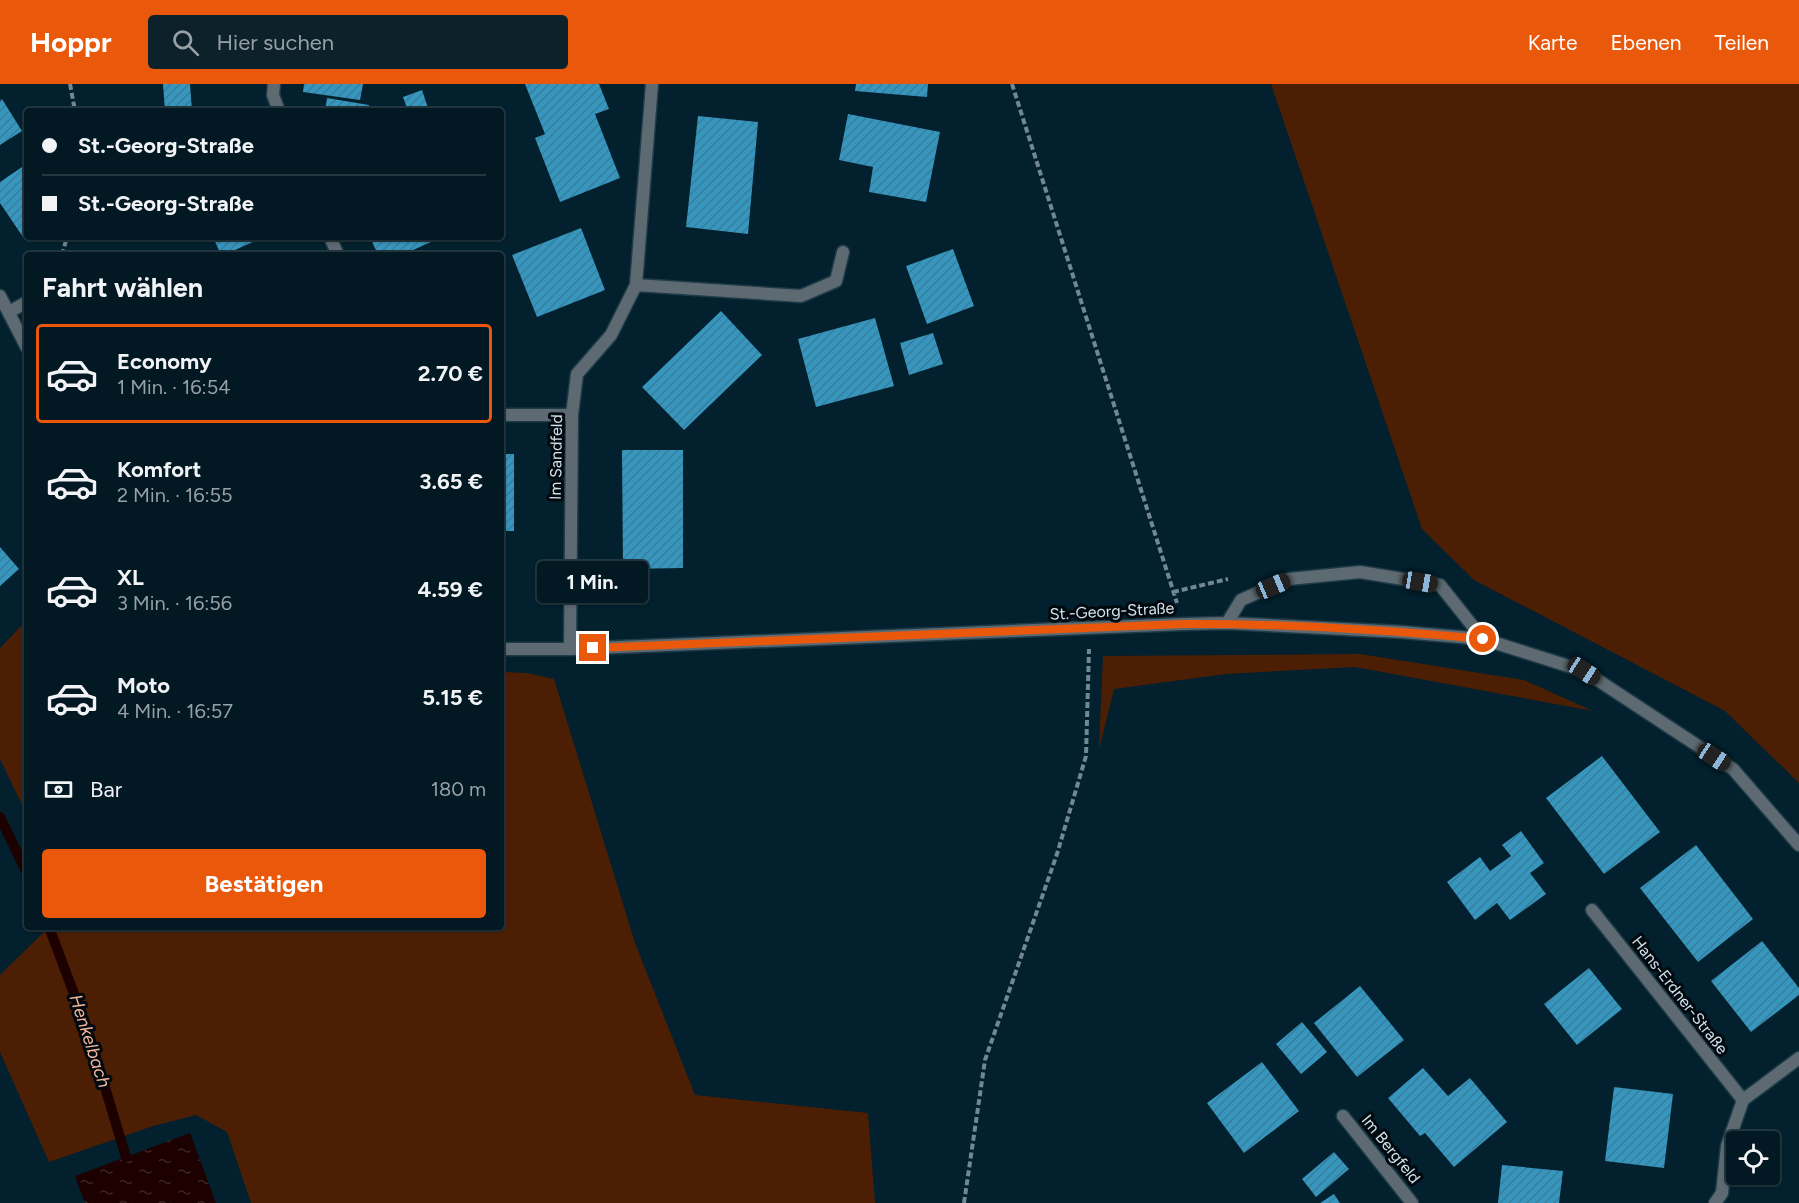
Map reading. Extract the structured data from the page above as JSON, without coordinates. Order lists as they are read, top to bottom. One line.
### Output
{"streets":{"street":["Im Sandfeld","St.-Georg-Straße","Hans-Erdner-Straße","Im Bergfeld"]},"crossings":[["Im Sandfeld","St.-Georg-Straße"]],"water":["Henkelbach"],"page":{"header":"Hoppr","search":"Hier suchen","nav":["Karte","Ebenen","Teilen"],"banner":["St.-Georg-Straße","St.-Georg-Straße"],"heading":"Fahrt wählen","list":[{"name":"Economy","note":"1 Min. · 16:54","value":"2.70 €"},{"name":"Komfort","note":"2 Min. · 16:55","value":"3.65 €"},{"name":"XL","note":"3 Min. · 16:56","value":"4.59 €"},{"name":"Moto","note":"4 Min. · 16:57","value":"5.15 €"}],"bubble":"1 Min.","pay":["Bar","180 m"],"buttons":"Bestätigen"}}
